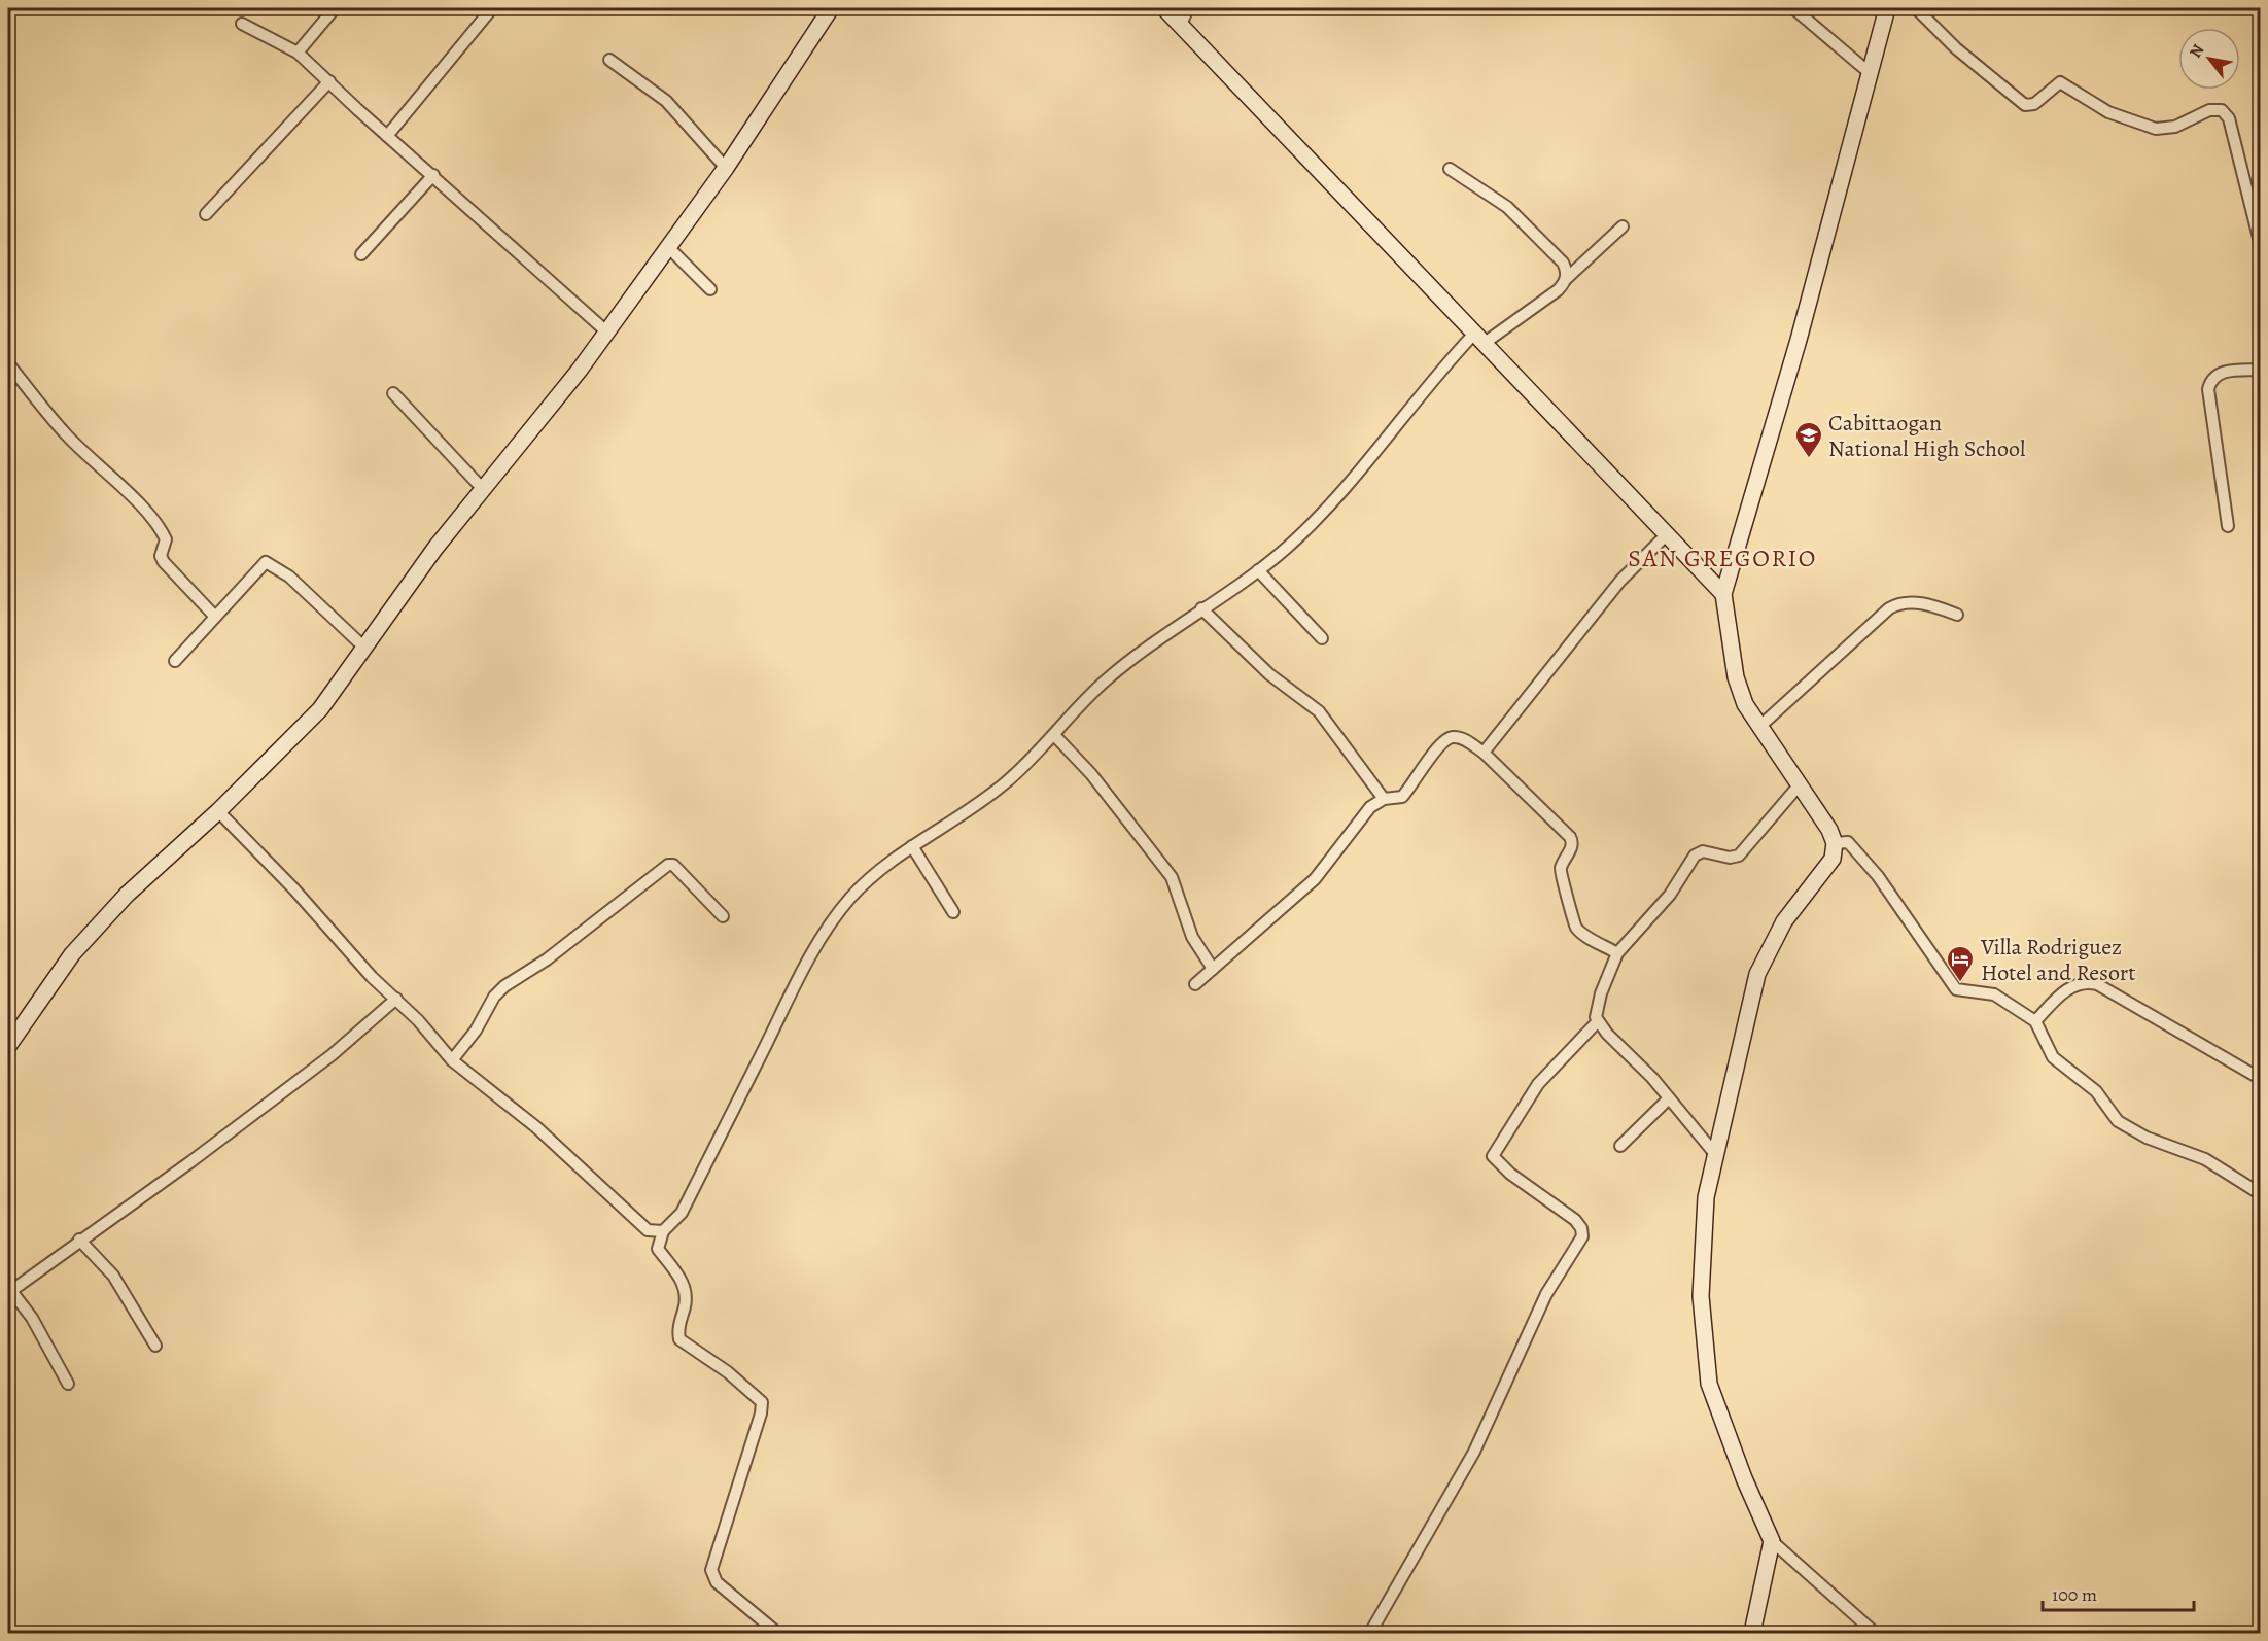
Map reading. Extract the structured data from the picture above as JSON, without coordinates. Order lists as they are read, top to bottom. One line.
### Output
{"districts":["SAN GREGORIO"],"places":{"school or university":["Cabittaogan National High School"],"hotel":["Villa Rodriguez Hotel and Resort"]},"scale_bar":"100 m","north":"top left"}
